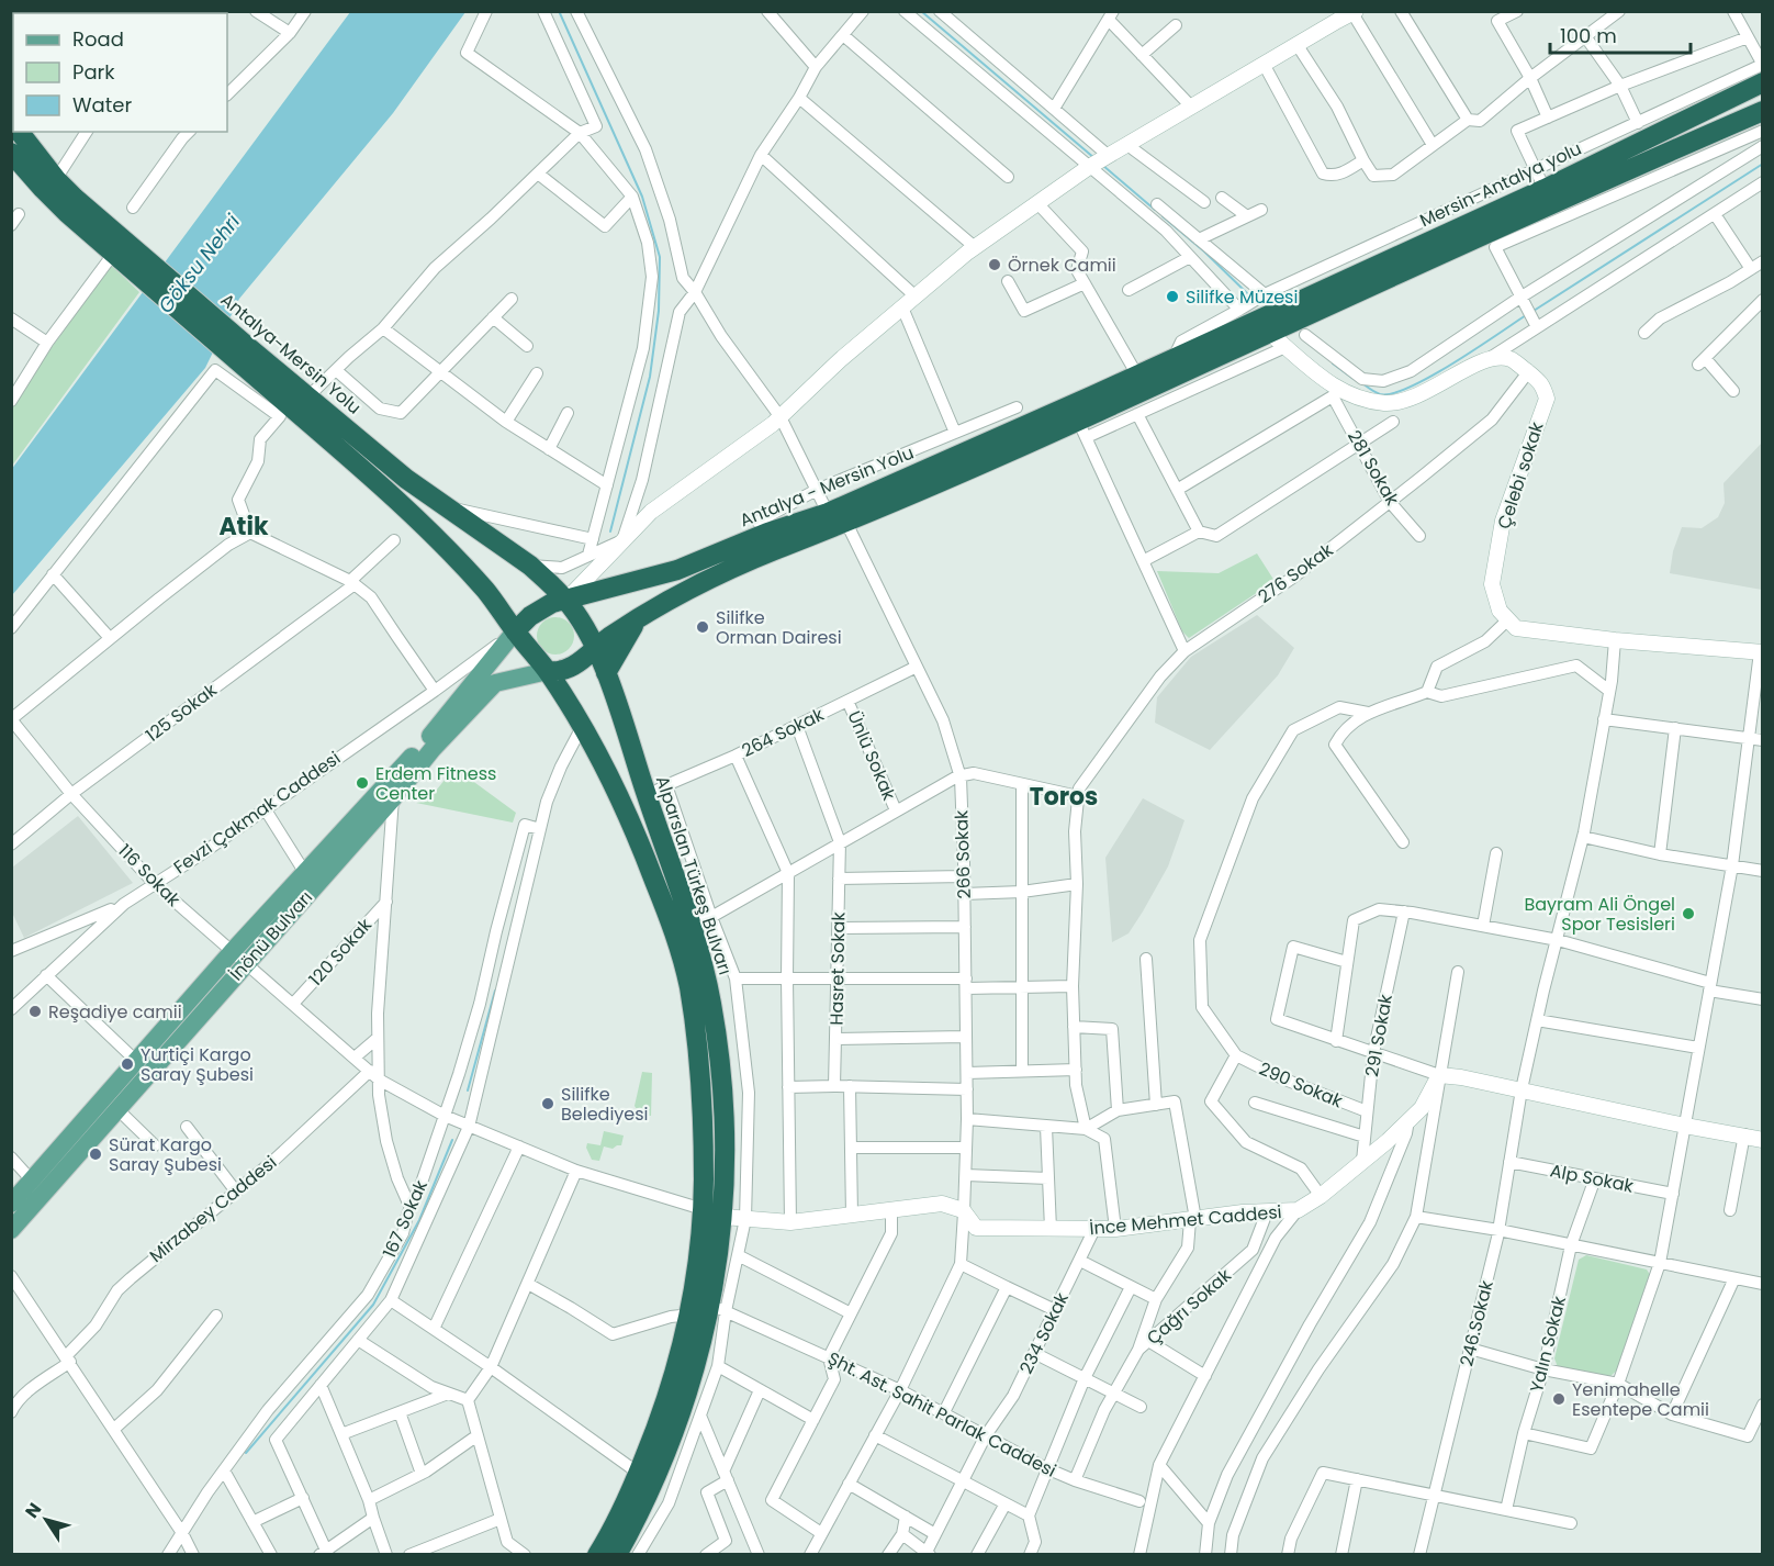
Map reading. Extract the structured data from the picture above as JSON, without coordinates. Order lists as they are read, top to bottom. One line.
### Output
{"streets":{"highway":["Mersin-Antalya yolu","Antalya-Mersin Yolu","Antalya - Mersin Yolu","Alparslan Türkeş Bulvarı"],"main road":["İnönü Bulvarı"],"street":["281 Sokak","Çelebi sokak","276 Sokak","125 Sokak","264 Sokak","Ünlü Sokak","Fevzi Çakmak Caddesi","266 Sokak","116 Sokak","120 Sokak","Hasret Sokak","291 Sokak","290 Sokak","Alp Sokak","Mirzabey Caddesi","167 Sokak","İnce Mehmet Caddesi","Çağrı Sokak","246.Sokak","234 Sokak","Yalın Sokak","Şht. Ast. Sahit Parlak Caddesi"]},"crossings":[["Mersin-Antalya yolu","Antalya - Mersin Yolu"],["281 Sokak","276 Sokak"],["Çelebi sokak","276 Sokak"],["Antalya - Mersin Yolu","Fevzi Çakmak Caddesi"],["Antalya - Mersin Yolu","Alparslan Türkeş Bulvarı"],["Antalya - Mersin Yolu","İnönü Bulvarı"],["125 Sokak","116 Sokak"],["264 Sokak","Ünlü Sokak"],["264 Sokak","266 Sokak"],["264 Sokak","Alparslan Türkeş Bulvarı"],["264 Sokak","Hasret Sokak"],["Fevzi Çakmak Caddesi","116 Sokak"],["Fevzi Çakmak Caddesi","Alparslan Türkeş Bulvarı"],["Fevzi Çakmak Caddesi","İnönü Bulvarı"],["266 Sokak","İnce Mehmet Caddesi"],["116 Sokak","Alparslan Türkeş Bulvarı"],["116 Sokak","İnönü Bulvarı"],["116 Sokak","120 Sokak"],["116 Sokak","Mirzabey Caddesi"],["116 Sokak","167 Sokak"],["Alparslan Türkeş Bulvarı","İnönü Bulvarı"],["Alparslan Türkeş Bulvarı","İnce Mehmet Caddesi"],["Alparslan Türkeş Bulvarı","Şht. Ast. Sahit Parlak Caddesi"],["291 Sokak","290 Sokak"],["291 Sokak","İnce Mehmet Caddesi"],["Alp Sokak","246.Sokak"],["Alp Sokak","Yalın Sokak"],["İnce Mehmet Caddesi","Çağrı Sokak"],["İnce Mehmet Caddesi","234 Sokak"],["Çağrı Sokak","234 Sokak"],["234 Sokak","Şht. Ast. Sahit Parlak Caddesi"]],"districts":["Atik","Toros"],"water":["Göksu Nehri"],"places":["Örnek Camii","Silifke Müzesi","Silifke Orman Dairesi","Erdem Fitness Center","Bayram Ali Öngel Spor Tesisleri","Reşadiye camii","Yurtiçi Kargo Saray Şubesi","Silifke Belediyesi","Sürat Kargo Saray Şubesi","Yenimahelle Esentepe Camii"],"legend":["Road","Park","Water"],"scale_bar":"100 m","north":"top left"}
